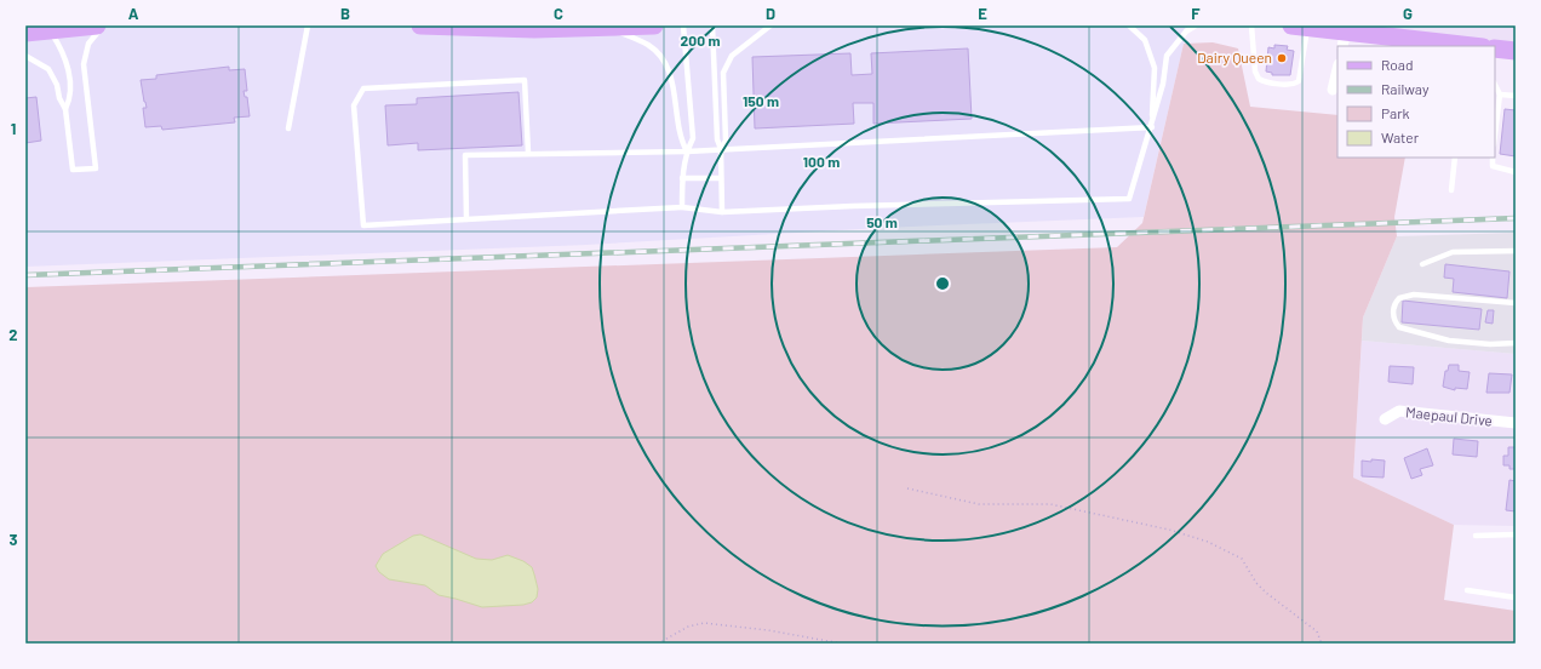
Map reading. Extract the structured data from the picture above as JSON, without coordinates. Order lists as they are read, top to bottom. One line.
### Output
{"streets":{"street":["Maepaul Drive"]},"places":["Dairy Queen"],"legend":["Road","Railway","Park","Water"],"grid":{"columns":["A","B","C","D","E","F","G"],"rows":["1","2","3"]},"rings":["200 m","150 m","100 m","50 m"]}
